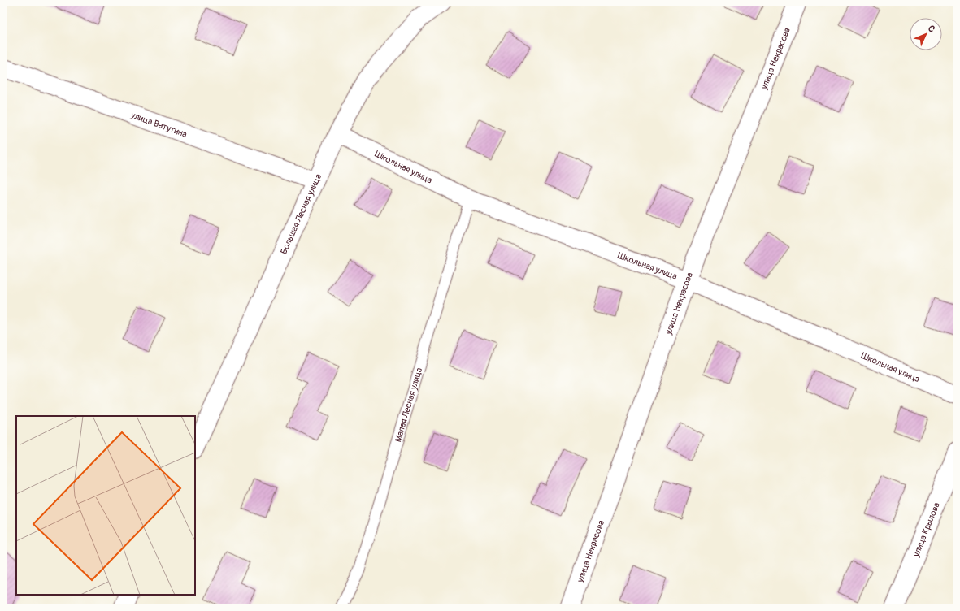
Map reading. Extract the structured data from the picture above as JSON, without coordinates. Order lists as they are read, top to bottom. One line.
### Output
{"streets":{"street":["улица Некрасова","улица Ватутина","Школьная улица","Большая Лесная улица","улица Крылова"],"lane":["Малая Лесная улица"]},"crossings":[["улица Некрасова","Школьная улица"],["улица Ватутина","Большая Лесная улица"],["Школьная улица","Большая Лесная улица"],["Школьная улица","Малая Лесная улица"]],"north":"top right"}
